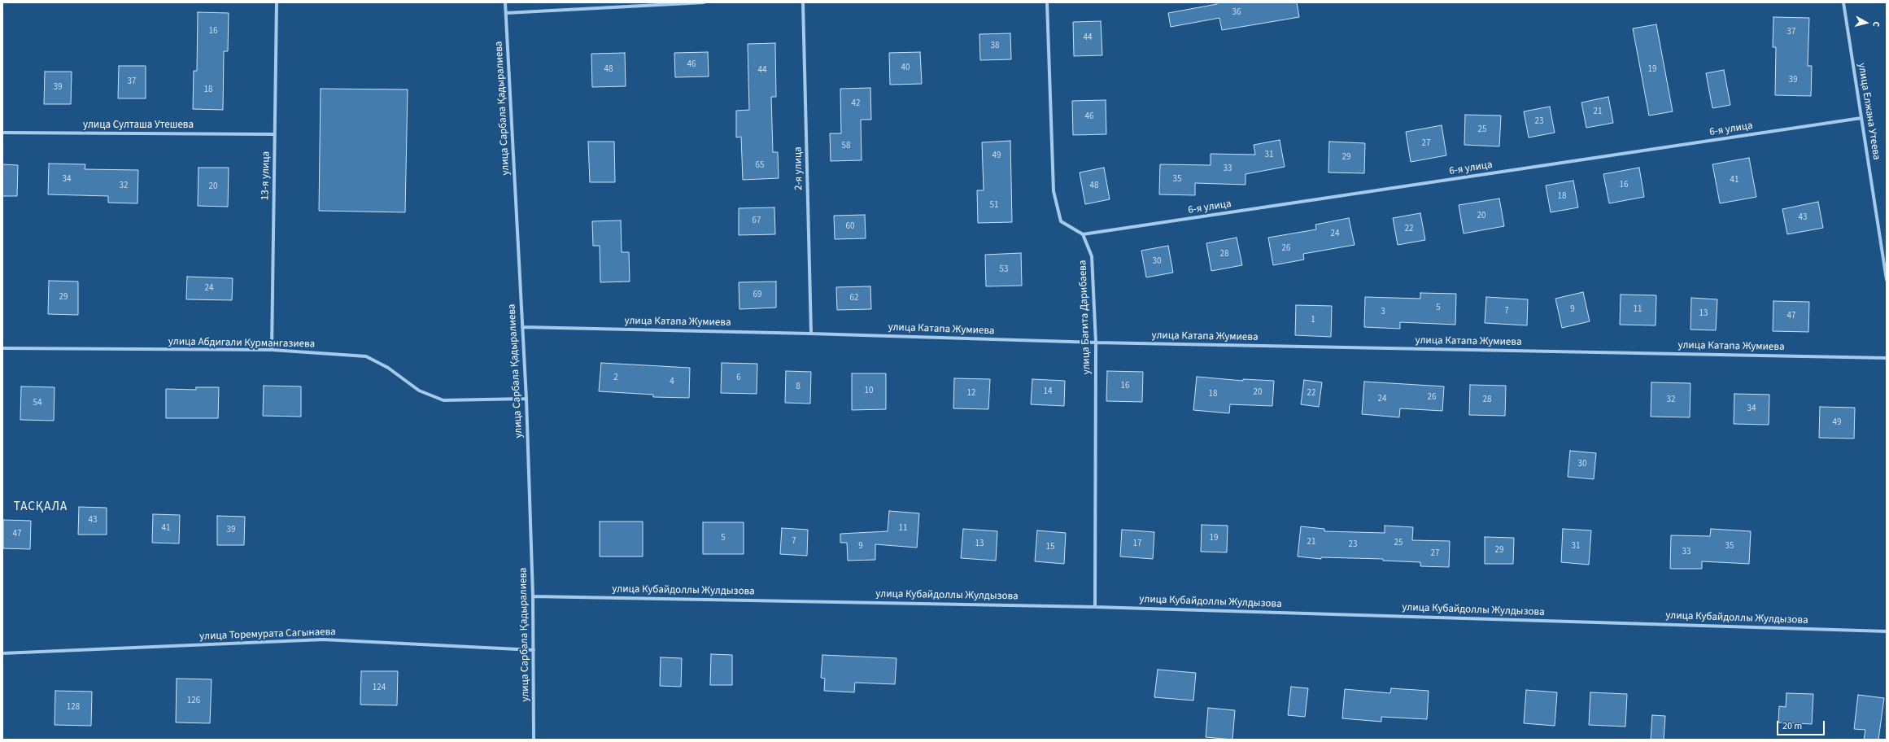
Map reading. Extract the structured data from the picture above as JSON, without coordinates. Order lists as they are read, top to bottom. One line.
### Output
{"streets":{"street":["улица Сарбала Қадыралиева","улица Елжана Утеева","улица Султаша Утешева","6-я улица","2-я улица","13-я улица","улица Багита Дарибаева","улица Катапа Жумиева","улица Абдигали Курмангазиева","улица Кубайдоллы Жулдызова","улица Торемурата Сагынаева"]},"crossings":[["улица Сарбала Қадыралиева","улица Катапа Жумиева"],["улица Сарбала Қадыралиева","улица Абдигали Курмангазиева"],["улица Сарбала Қадыралиева","улица Кубайдоллы Жулдызова"],["улица Сарбала Қадыралиева","улица Торемурата Сагынаева"],["улица Елжана Утеева","6-я улица"],["улица Султаша Утешева","13-я улица"],["6-я улица","улица Багита Дарибаева"],["2-я улица","улица Катапа Жумиева"],["13-я улица","улица Абдигали Курмангазиева"],["улица Багита Дарибаева","улица Катапа Жумиева"],["улица Багита Дарибаева","улица Кубайдоллы Жулдызова"]],"districts":["ТАСҚАЛА"],"house_numbers":["36","16","37","44","38","46","40","48","19","44","39","37","39","18","42","21","46","23","25","27","58","31","49","29","65","33","34","35","41","16","32","48","20","18","51","20","43","67","60","22","24","26","28","30","53","24","69","29","62","5","9","11","7","3","13","47","1","2","6","4","16","8","10","14","20","12","22","18","26","24","28","32","54","34","49","30","43","41","11","39","47","5","19","7","21","25","13","17","23","9","31","35","15","29","33","27","124","126","128"],"scale_bar":"20 m","north":"right"}
